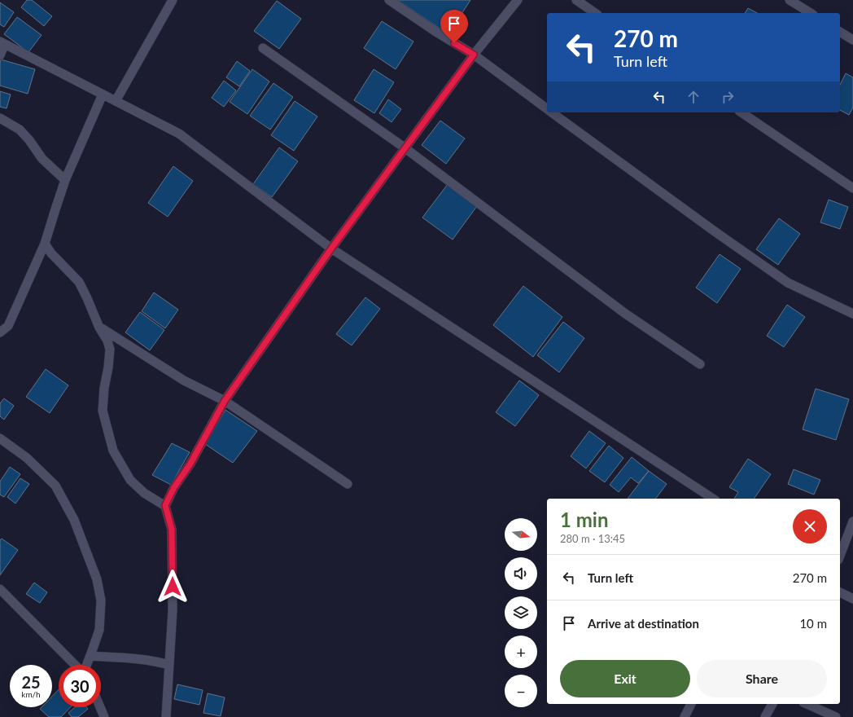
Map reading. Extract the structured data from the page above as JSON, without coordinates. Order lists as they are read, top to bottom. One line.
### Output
{"north":"right","page":{"turn":["270 m","Turn left"],"heading":["1 min","280 m · 13:45"],"map_buttons":["+","−"],"list":[{"name":"Turn left","value":"270 m"},{"name":"Arrive at destination","value":"10 m"}],"buttons":["Exit","Share"],"speed":"25 km/h","limit":"30"}}
